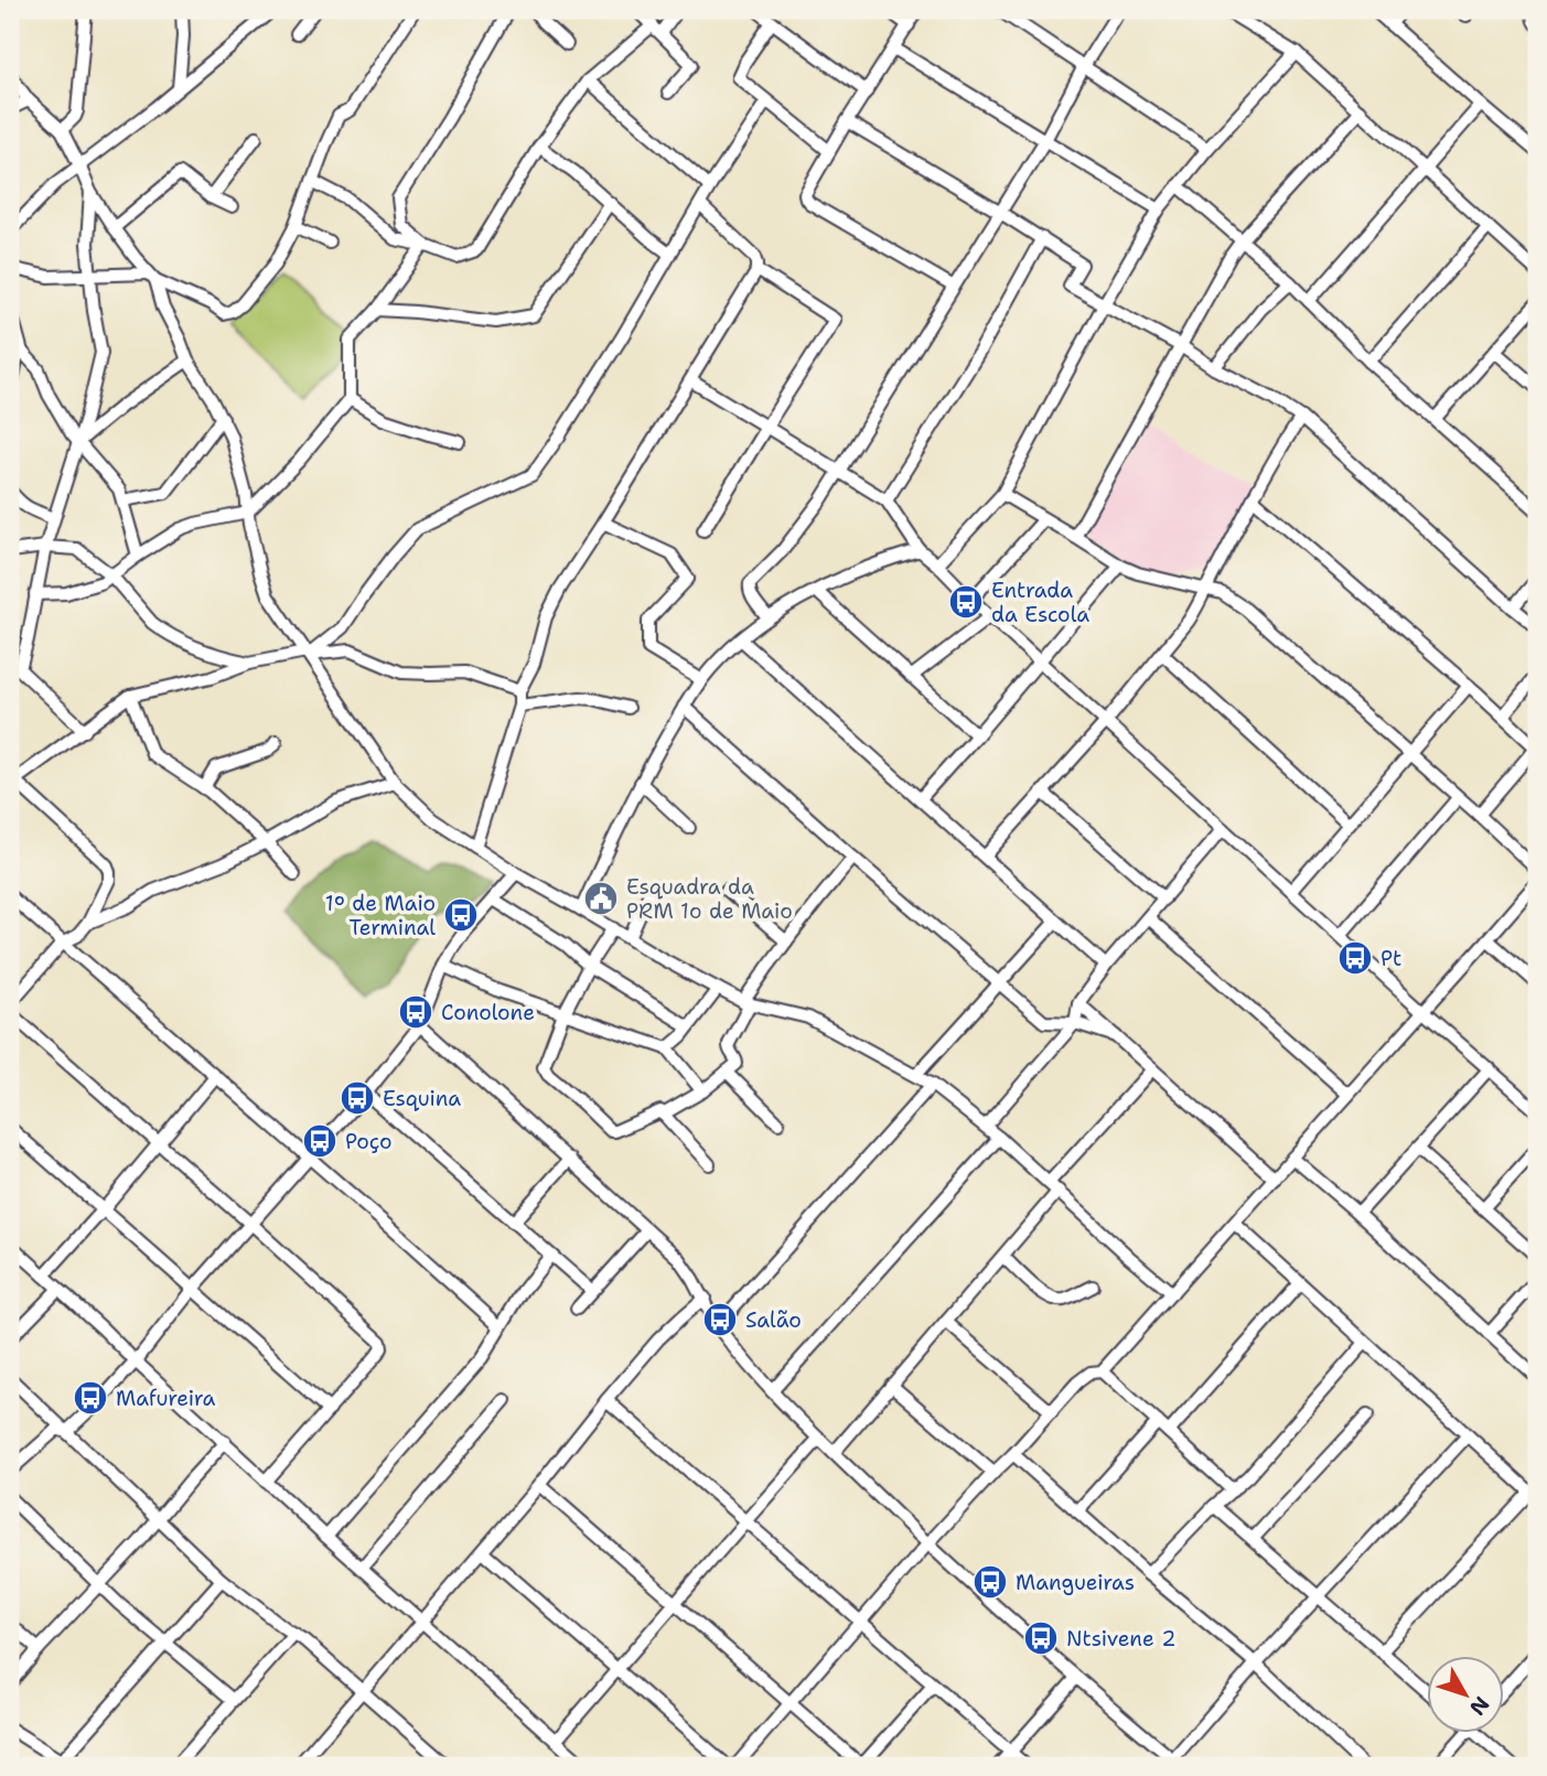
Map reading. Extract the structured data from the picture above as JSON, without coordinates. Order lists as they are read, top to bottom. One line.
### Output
{"places":{"bus stop":["Entrada da Escola","1º de Maio Terminal","Pt","Conolone","Esquina","Poço","Salão","Mafureira","Mangueiras","Ntsivene 2"],"public building":["Esquadra da PRM 1o de Maio"]},"north":"bottom right"}
